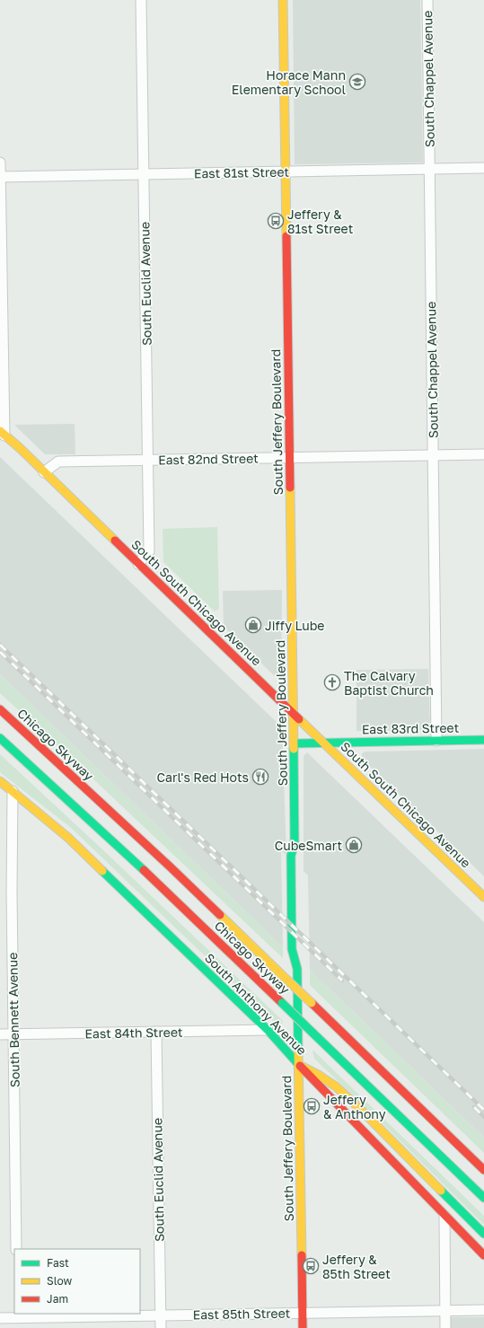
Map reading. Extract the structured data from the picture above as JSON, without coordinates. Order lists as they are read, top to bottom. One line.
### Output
{"streets":{"main road":["South Jeffery Boulevard","South South Chicago Avenue","East 83rd Street","Chicago Skyway","South Anthony Avenue"],"street":["South Chappel Avenue","East 81st Street","South Euclid Avenue","East 82nd Street","South Bennett Avenue","East 84th Street","East 85th Street"]},"crossings":[["South Chappel Avenue","East 81st Street"],["South Chappel Avenue","East 82nd Street"],["South Chappel Avenue","East 83rd Street"],["East 81st Street","South Euclid Avenue"],["East 81st Street","South Jeffery Boulevard"],["South Euclid Avenue","East 82nd Street"],["South Euclid Avenue","South South Chicago Avenue"],["South Euclid Avenue","East 84th Street"],["South Euclid Avenue","East 85th Street"],["South Jeffery Boulevard","East 82nd Street"],["South Jeffery Boulevard","South South Chicago Avenue"],["South Jeffery Boulevard","East 83rd Street"],["South Jeffery Boulevard","South Anthony Avenue"],["South Jeffery Boulevard","East 85th Street"],["East 82nd Street","South South Chicago Avenue"],["South South Chicago Avenue","East 83rd Street"],["South Anthony Avenue","South Bennett Avenue"],["South Anthony Avenue","East 84th Street"],["South Bennett Avenue","East 84th Street"]],"places":{"school or university":["Horace Mann Elementary School"],"bus stop":["Jeffery & 81st Street","Jeffery & Anthony","Jeffery & 85th Street"],"shop":["Jiffy Lube","CubeSmart"],"church":["The Calvary Baptist Church"],"restaurant":["Carl's Red Hots"]},"legend":["Fast","Slow","Jam"]}
